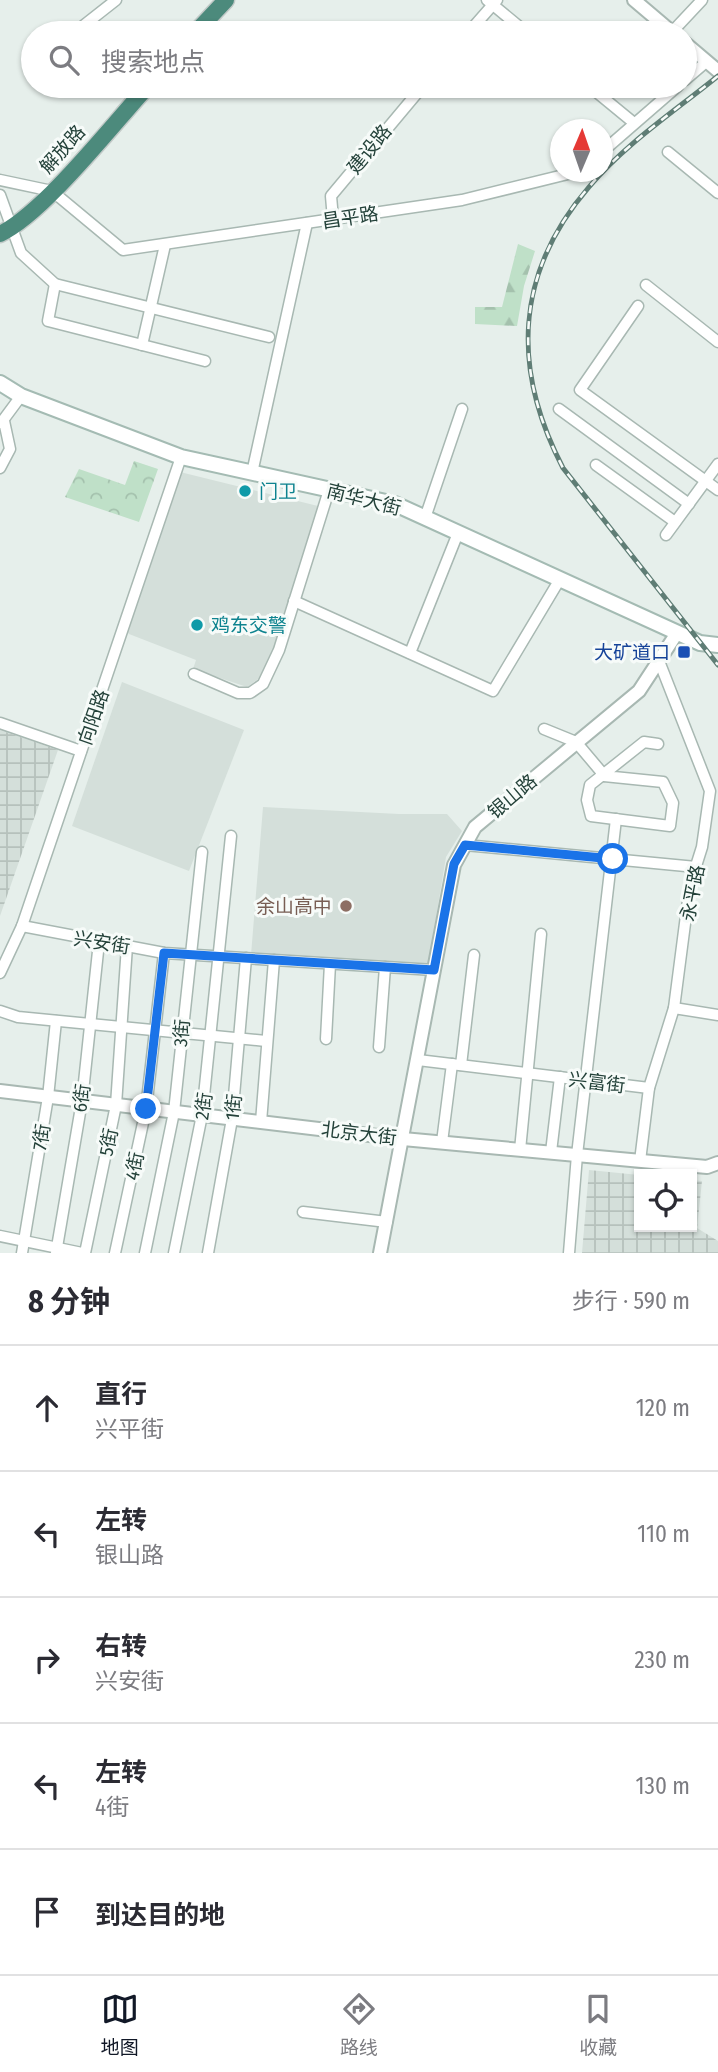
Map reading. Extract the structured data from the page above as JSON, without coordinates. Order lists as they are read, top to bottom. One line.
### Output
{"streets":{"highway":["解放路"],"main road":["南华大街"],"street":["建设路","昌平路","向阳路","银山路","永平路","兴安街","3街","兴富街","6街","2街","1街","北京大街","7街","5街","4街"]},"crossings":[["解放路","昌平路"],["建设路","昌平路"],["南华大街","向阳路"],["南华大街","银山路"],["向阳路","兴安街"],["银山路","永平路"],["银山路","兴安街"],["银山路","兴富街"],["银山路","北京大街"],["永平路","兴富街"],["兴安街","3街"],["兴安街","6街"],["兴安街","2街"],["兴安街","1街"],["兴安街","5街"],["兴安街","4街"],["3街","北京大街"],["6街","北京大街"],["2街","北京大街"],["1街","北京大街"],["北京大街","7街"],["北京大街","5街"],["北京大街","4街"]],"places":{"other":["门卫","鸡东交警","余山高中"],"transit":["大矿道口"]},"north":"top","page":{"search":"搜索地点","heading":["8 分钟","步行 · 590 m"],"list":[["直行","兴平街","120 m"],["左转","银山路","110 m"],["右转","兴安街","230 m"],["左转","4街","130 m"],"到达目的地"],"nav":["地图","路线","收藏"]}}
